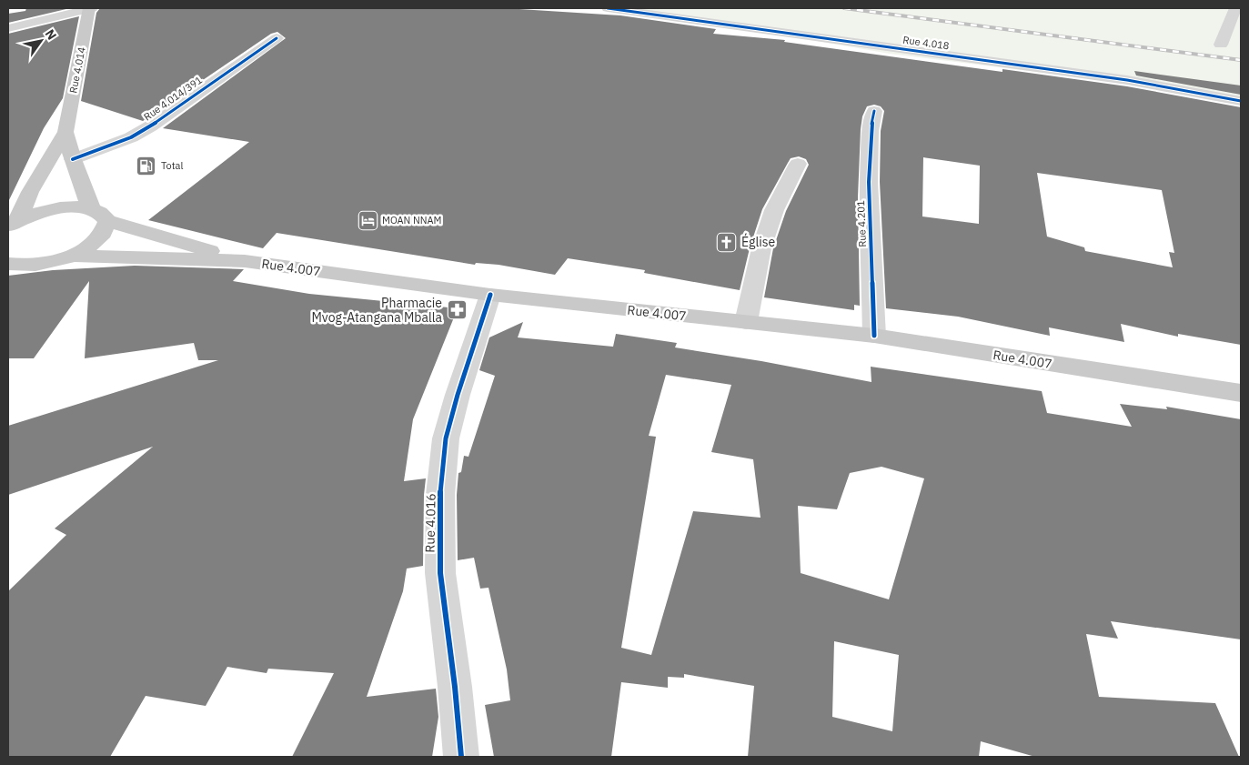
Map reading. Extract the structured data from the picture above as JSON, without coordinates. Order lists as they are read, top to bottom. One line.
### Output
{"streets":{"main road":["Rue 4.014","Rue 4.007"],"street":["Rue 4.018","Rue 4.014/391","Rue 4.201","Rue 4.016"]},"crossings":[["Rue 4.201","Rue 4.007"],["Rue 4.007","Rue 4.016"]],"places":{"fuel station":["Total"],"hotel":["MOAN NNAM"],"church":["Église"],"pharmacy":["Pharmacie Mvog-Atangana Mballa"]},"north":"top right"}
